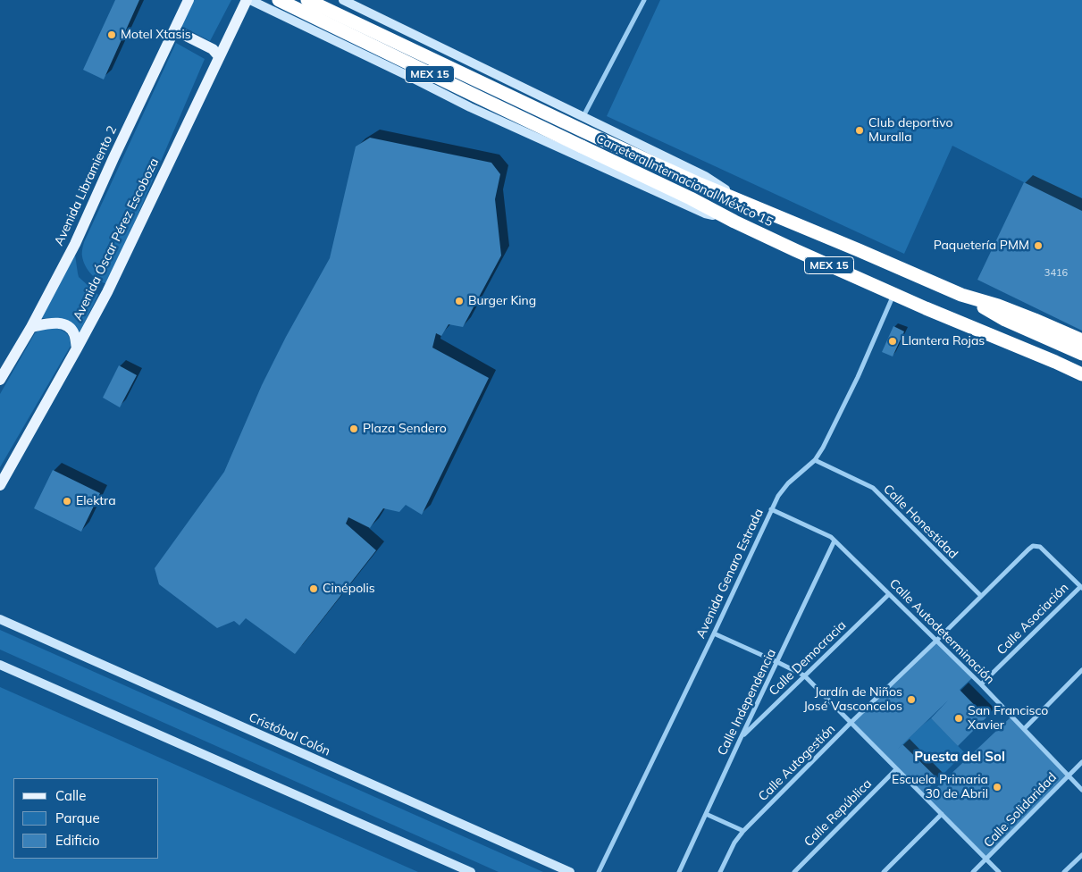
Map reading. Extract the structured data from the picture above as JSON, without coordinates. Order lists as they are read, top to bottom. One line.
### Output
{"streets":{"highway":["MEX 15","Carretera Internacional México 15"],"main road":["Avenida Libramiento 2","Avenida Óscar Pérez Escoboza"],"street":["Calle Honestidad","Avenida Genaro Estrada","Calle Asociación","Calle Autodeterminación","Calle Democracia","Calle Independencia","Cristóbal Colón","Calle Autogestión","Calle Solidaridad","Calle República"]},"crossings":[["MEX 15","Carretera Internacional México 15"],["Carretera Internacional México 15","Avenida Genaro Estrada"],["Calle Honestidad","Avenida Genaro Estrada"],["Calle Honestidad","Calle Autogestión"],["Avenida Genaro Estrada","Calle Autodeterminación"],["Calle Asociación","Calle Autodeterminación"],["Calle Asociación","Calle Autogestión"],["Calle Autodeterminación","Calle Democracia"],["Calle Autodeterminación","Calle Independencia"],["Calle Autodeterminación","Calle Autogestión"],["Calle Autodeterminación","Calle Solidaridad"],["Calle Democracia","Calle Independencia"]],"districts":["Puesta del Sol"],"places":["Motel Xtasis","Club deportivo Muralla","Paquetería PMM","Burger King","Llantera Rojas","Plaza Sendero","Elektra","Cinépolis","Jardín de Niños José Vasconcelos","San Francisco Xavier","Escuela Primaria 30 de Abril"],"house_numbers":["3416"],"legend":["Calle","Parque","Edificio"]}
